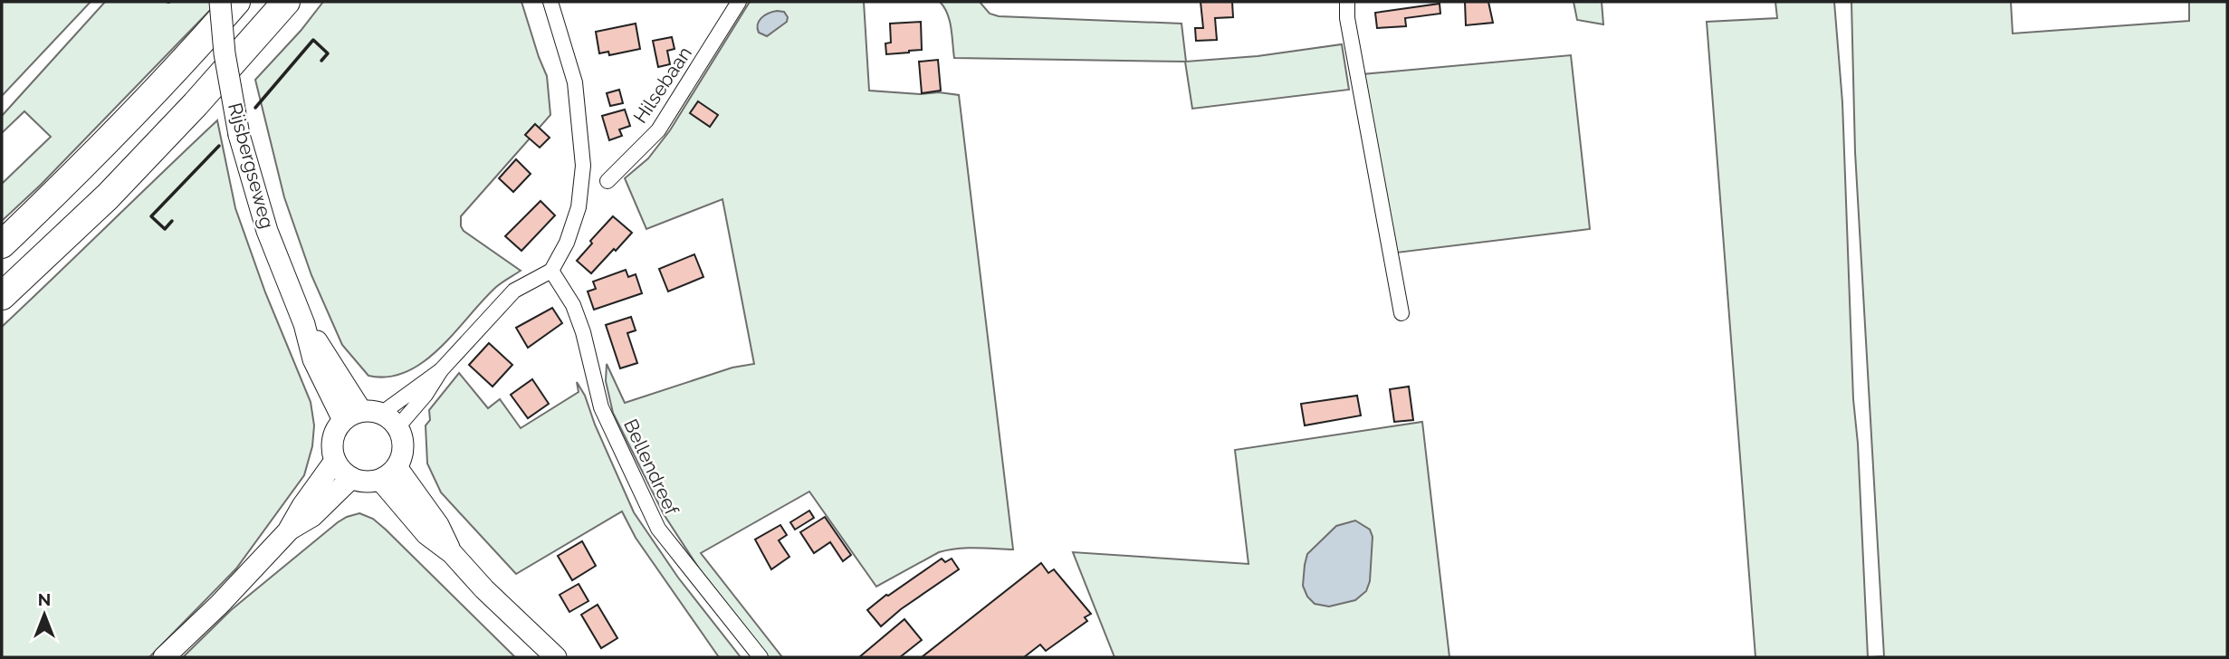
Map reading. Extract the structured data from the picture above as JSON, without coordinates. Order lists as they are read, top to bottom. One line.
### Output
{"streets":{"main road":["Rijsbergseweg"],"street":["Hilsebaan","Bellendreef"]},"north":"top"}
